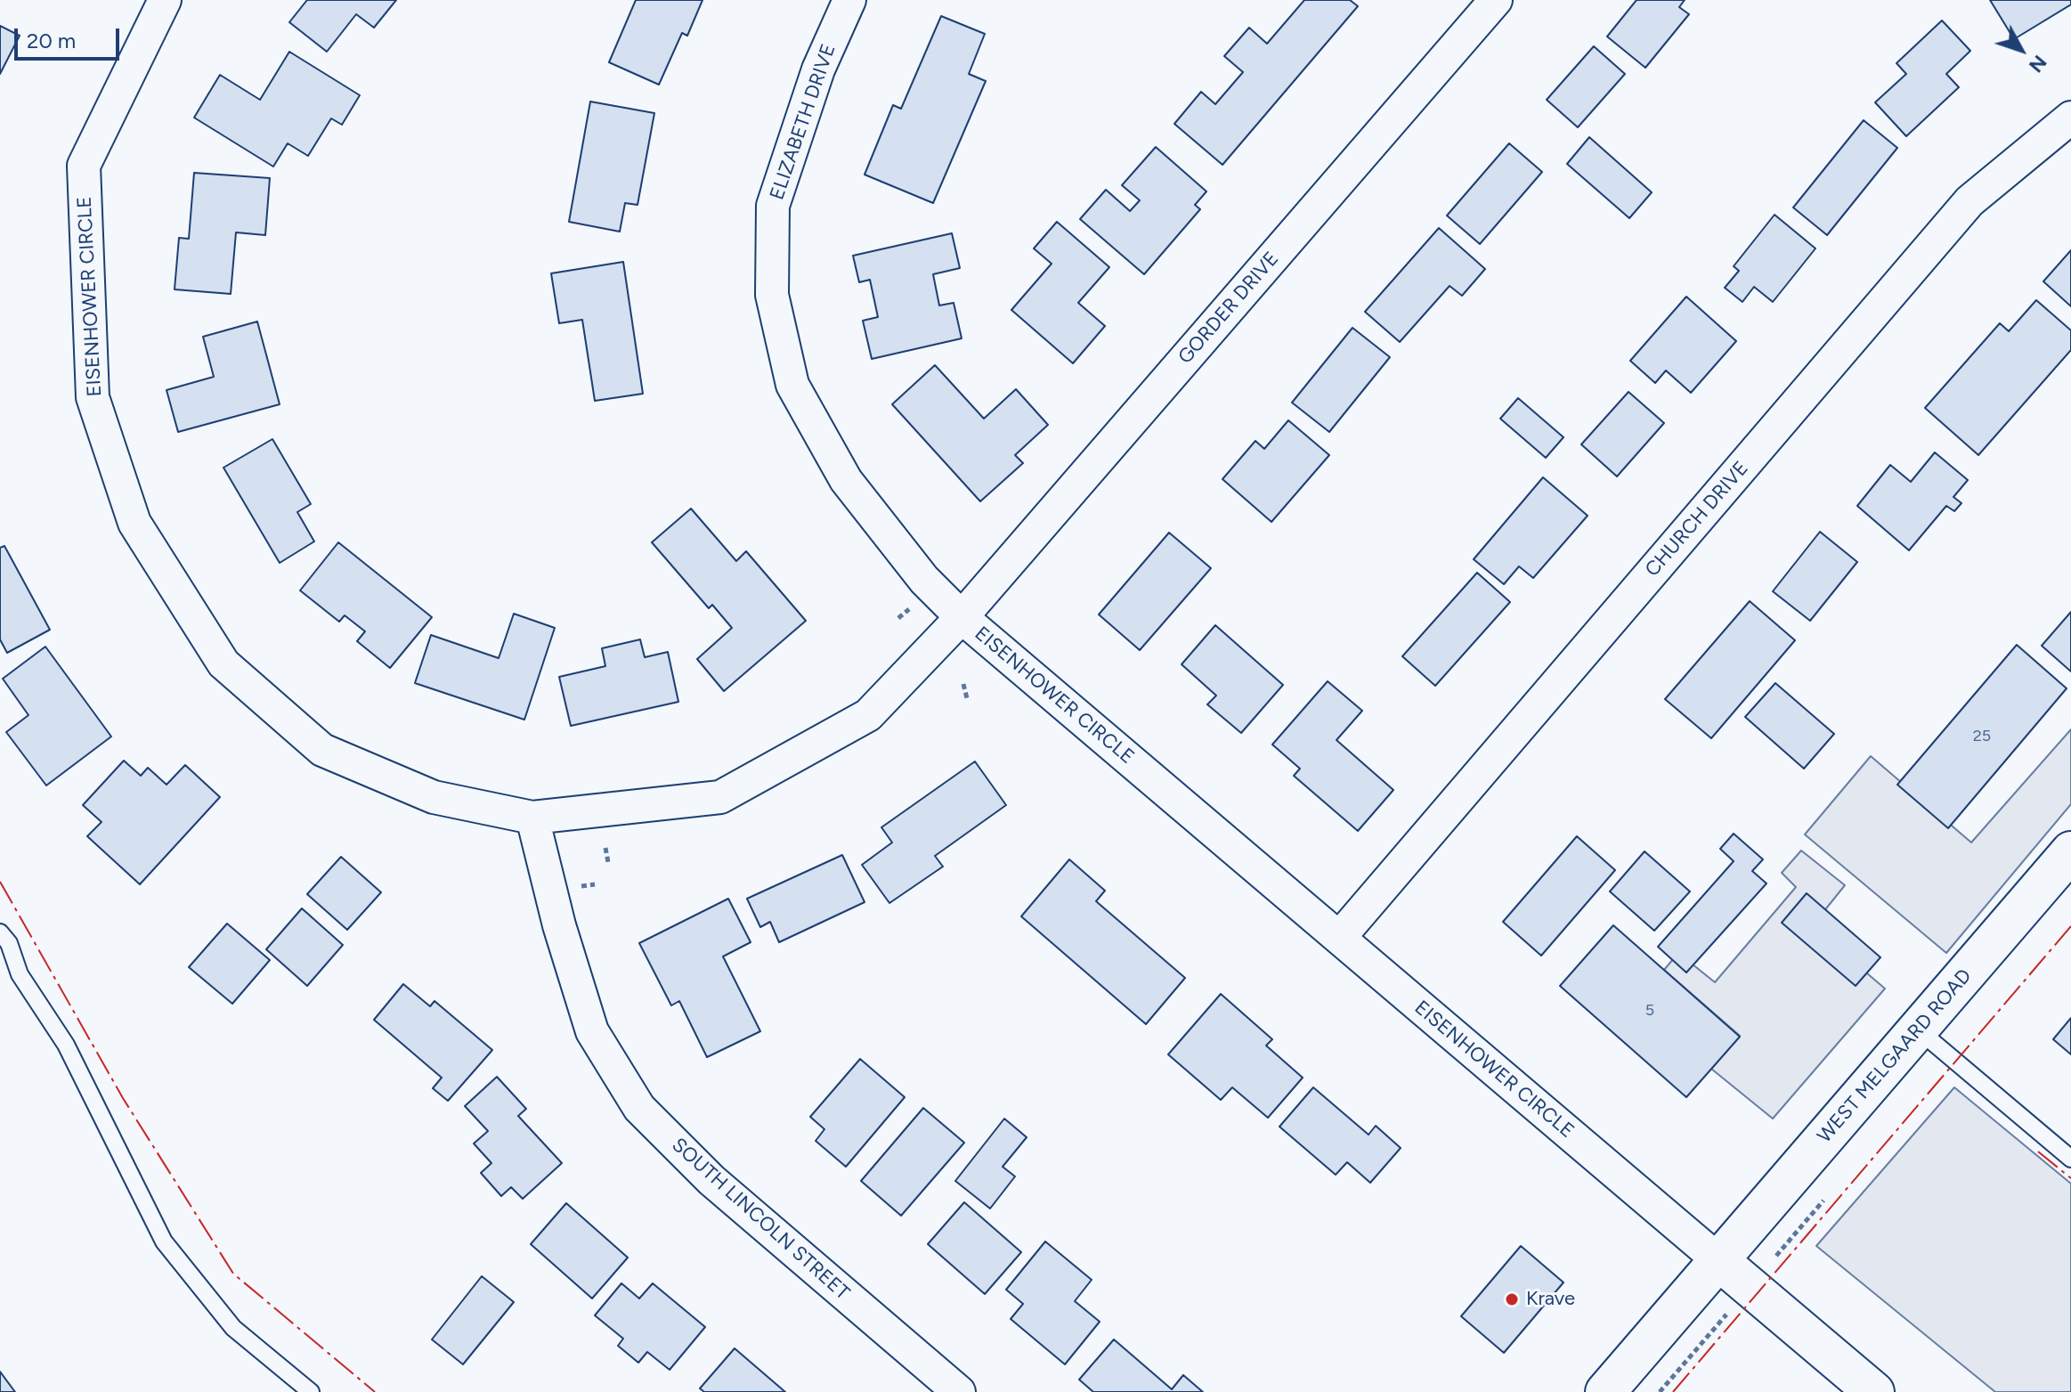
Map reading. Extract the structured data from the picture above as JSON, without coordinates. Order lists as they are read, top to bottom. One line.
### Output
{"streets":{"main road":["WEST MELGAARD ROAD"],"street":["ELIZABETH DRIVE","EISENHOWER CIRCLE","GORDER DRIVE","CHURCH DRIVE","SOUTH LINCOLN STREET"]},"crossings":[["ELIZABETH DRIVE","EISENHOWER CIRCLE"],["ELIZABETH DRIVE","GORDER DRIVE"],["EISENHOWER CIRCLE","GORDER DRIVE"],["EISENHOWER CIRCLE","CHURCH DRIVE"],["EISENHOWER CIRCLE","WEST MELGAARD ROAD"],["EISENHOWER CIRCLE","SOUTH LINCOLN STREET"]],"places":["Krave"],"house_numbers":["25","5"],"scale_bar":"20 m","north":"bottom right"}
